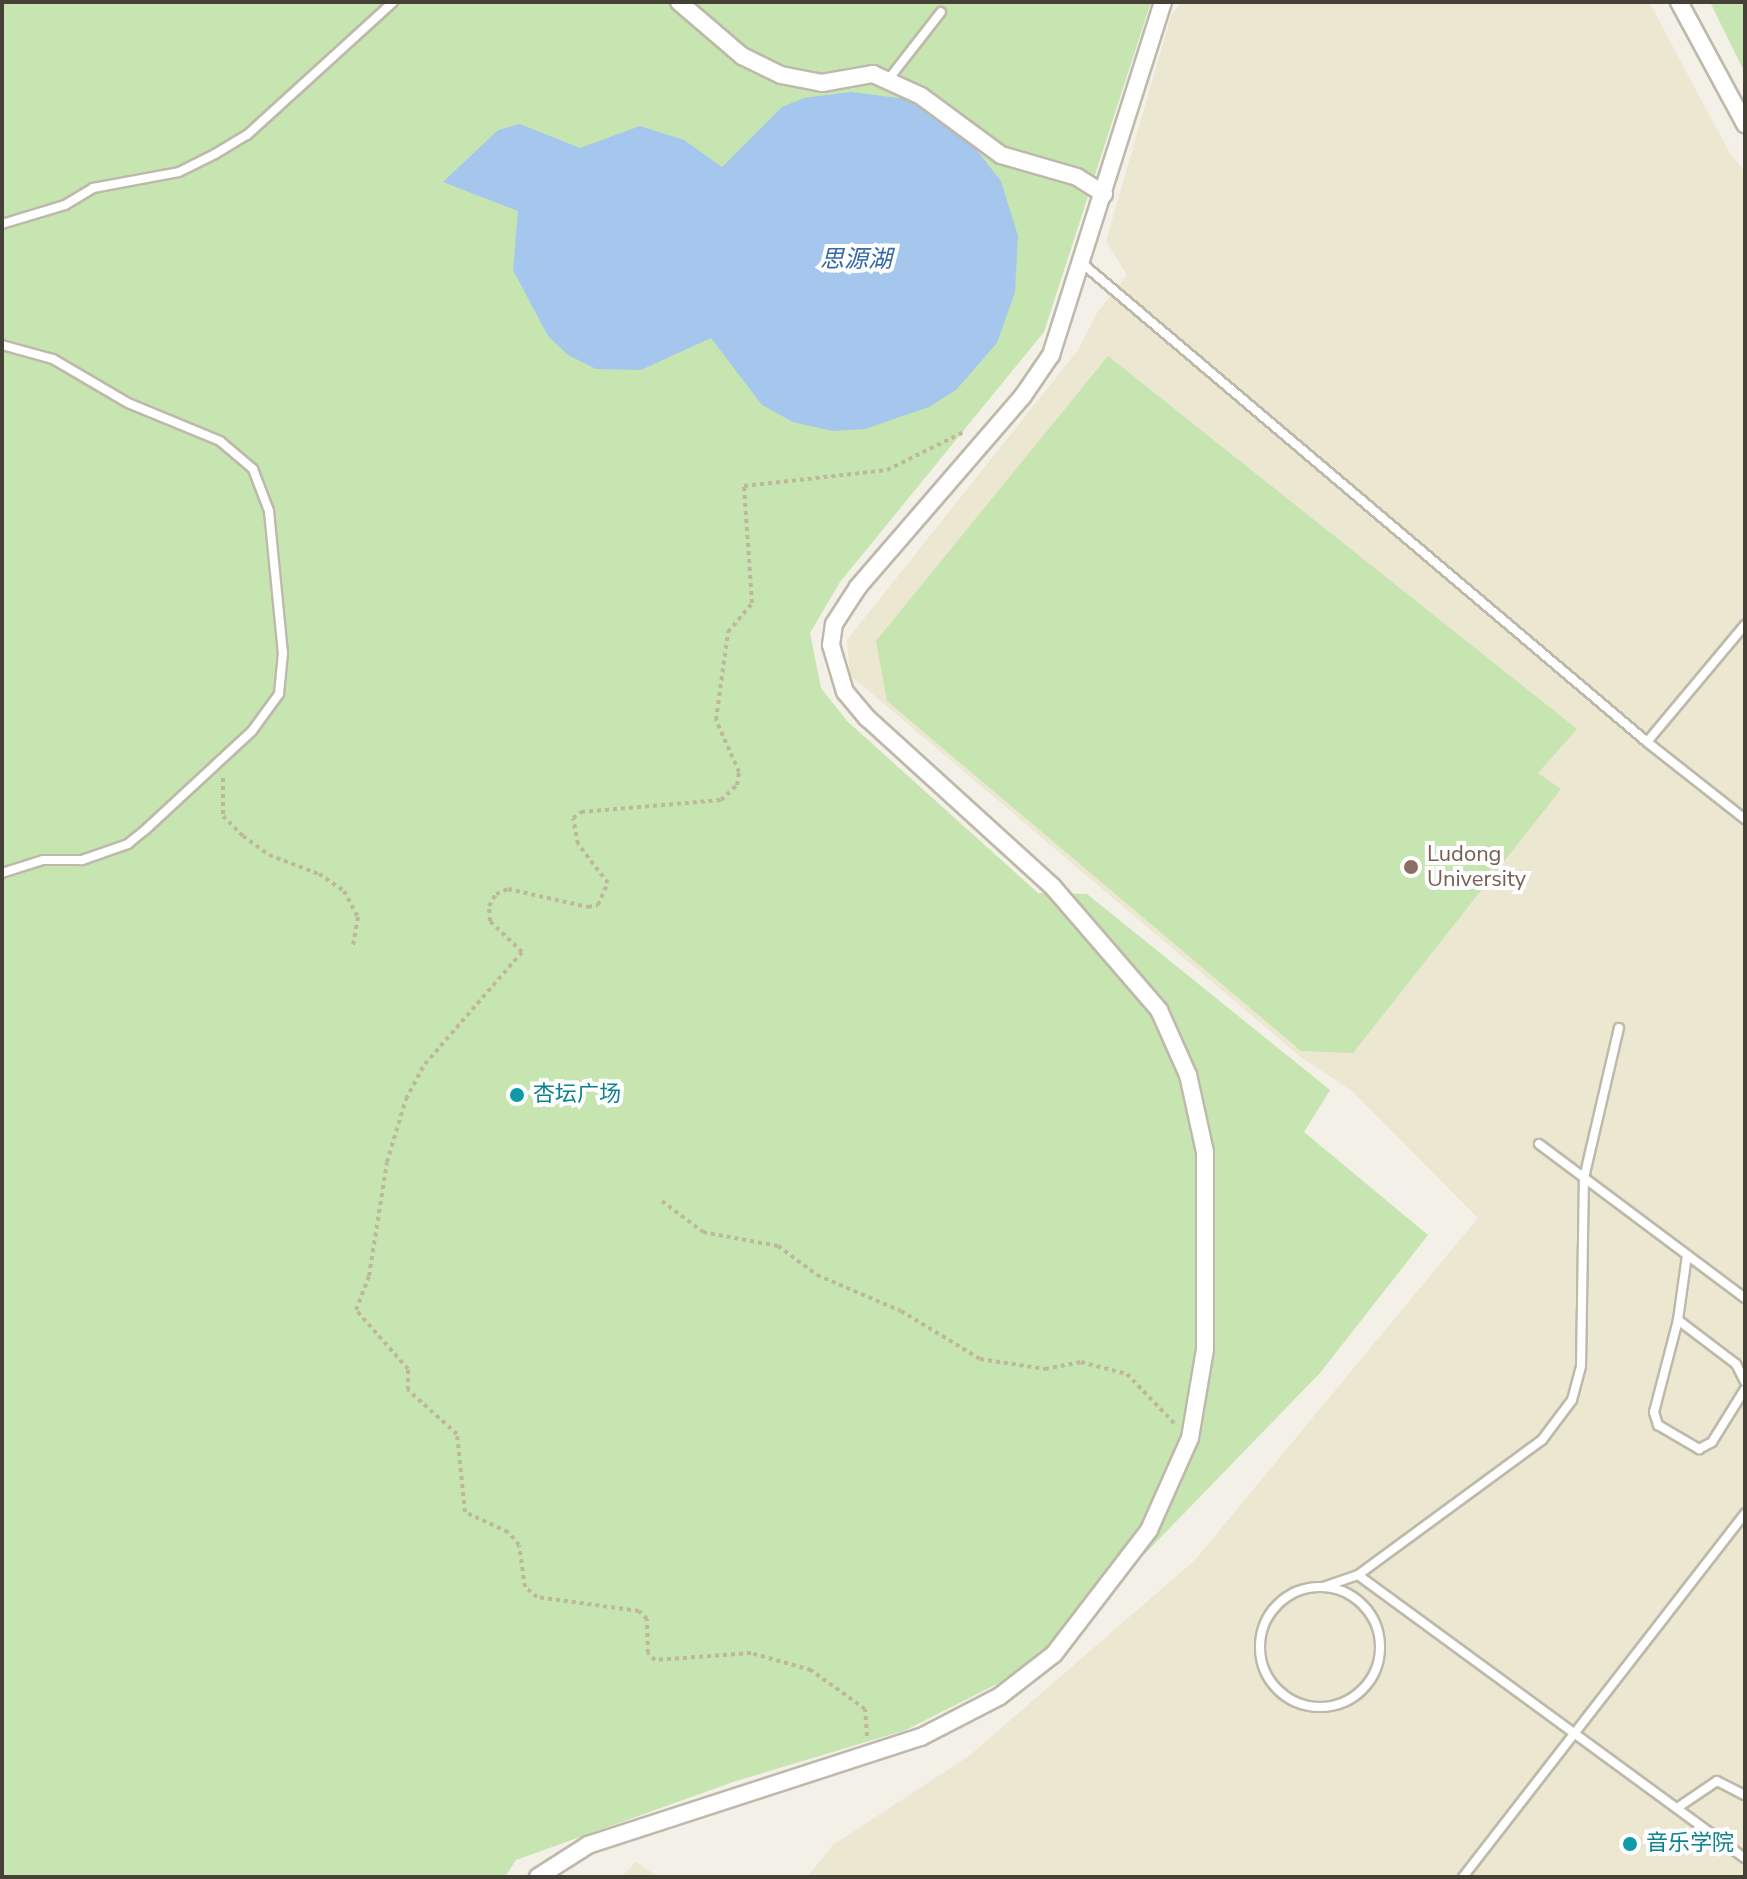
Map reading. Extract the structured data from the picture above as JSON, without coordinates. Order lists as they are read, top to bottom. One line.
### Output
{"water":["思源湖"],"places":["Ludong University","杏坛广场","音乐学院"]}
